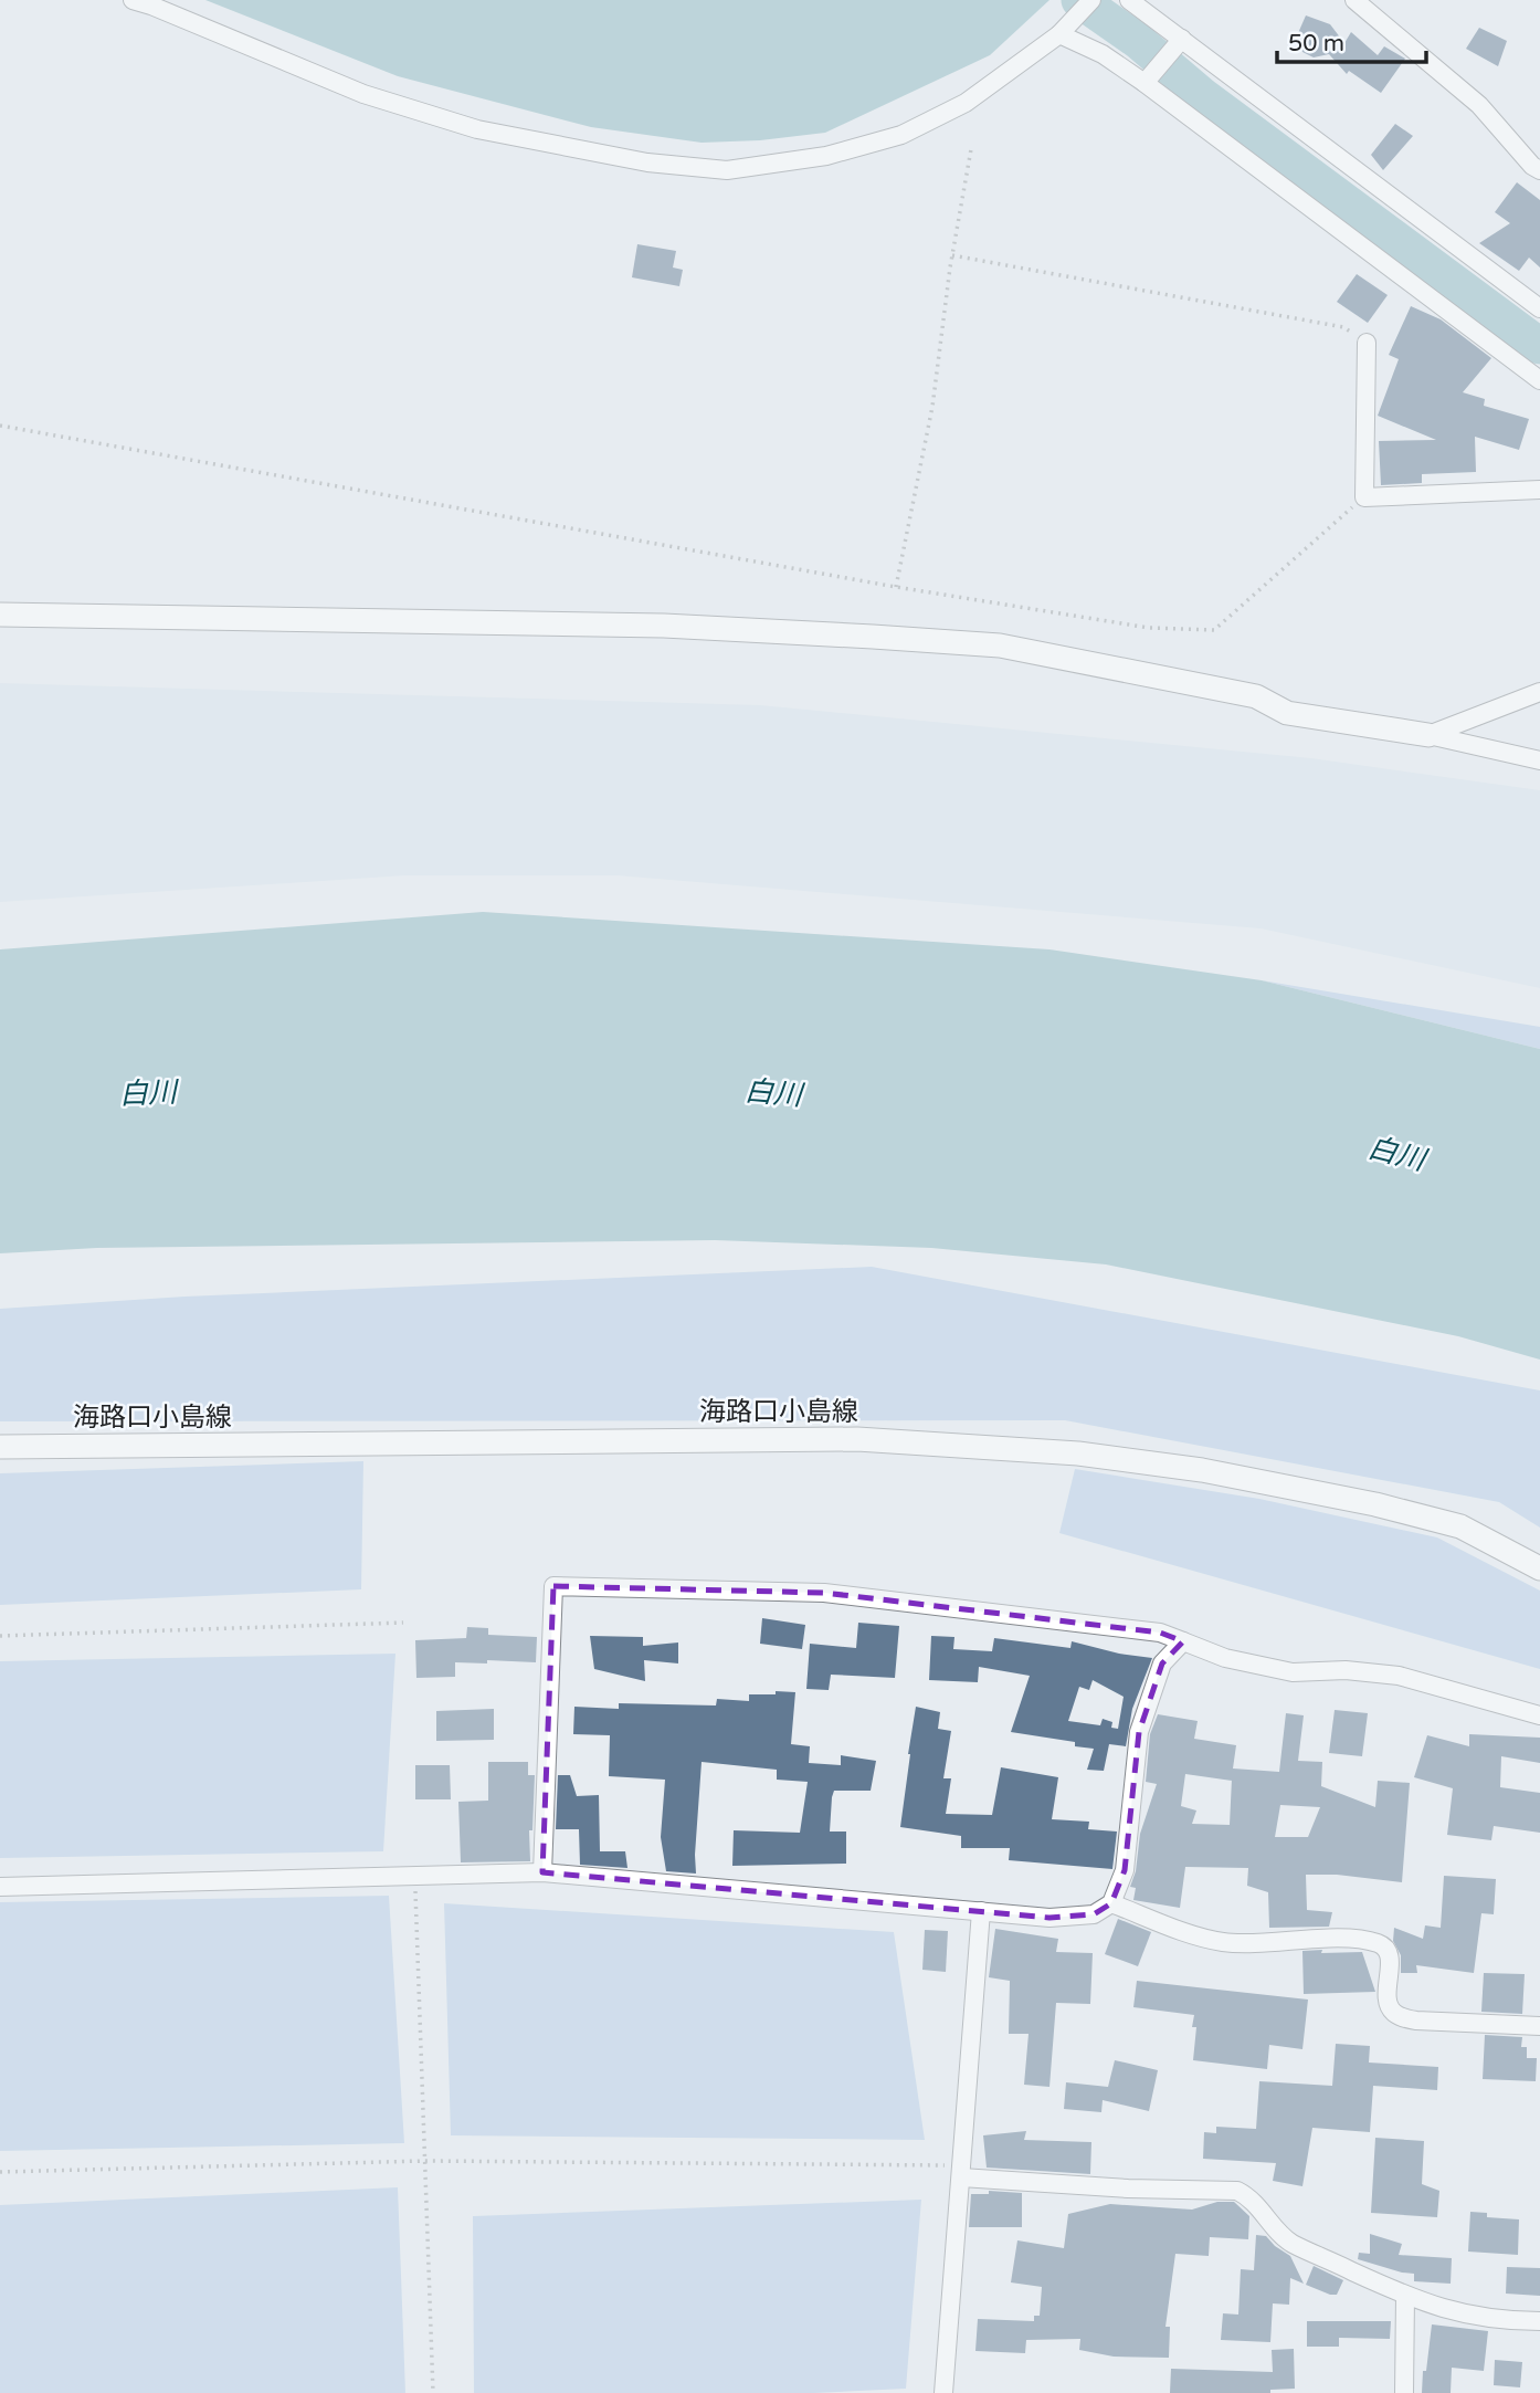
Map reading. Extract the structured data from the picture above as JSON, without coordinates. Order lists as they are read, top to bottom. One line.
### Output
{"streets":{"main road":["海路口小島線"]},"water":["白川"],"scale_bar":"50 m"}
